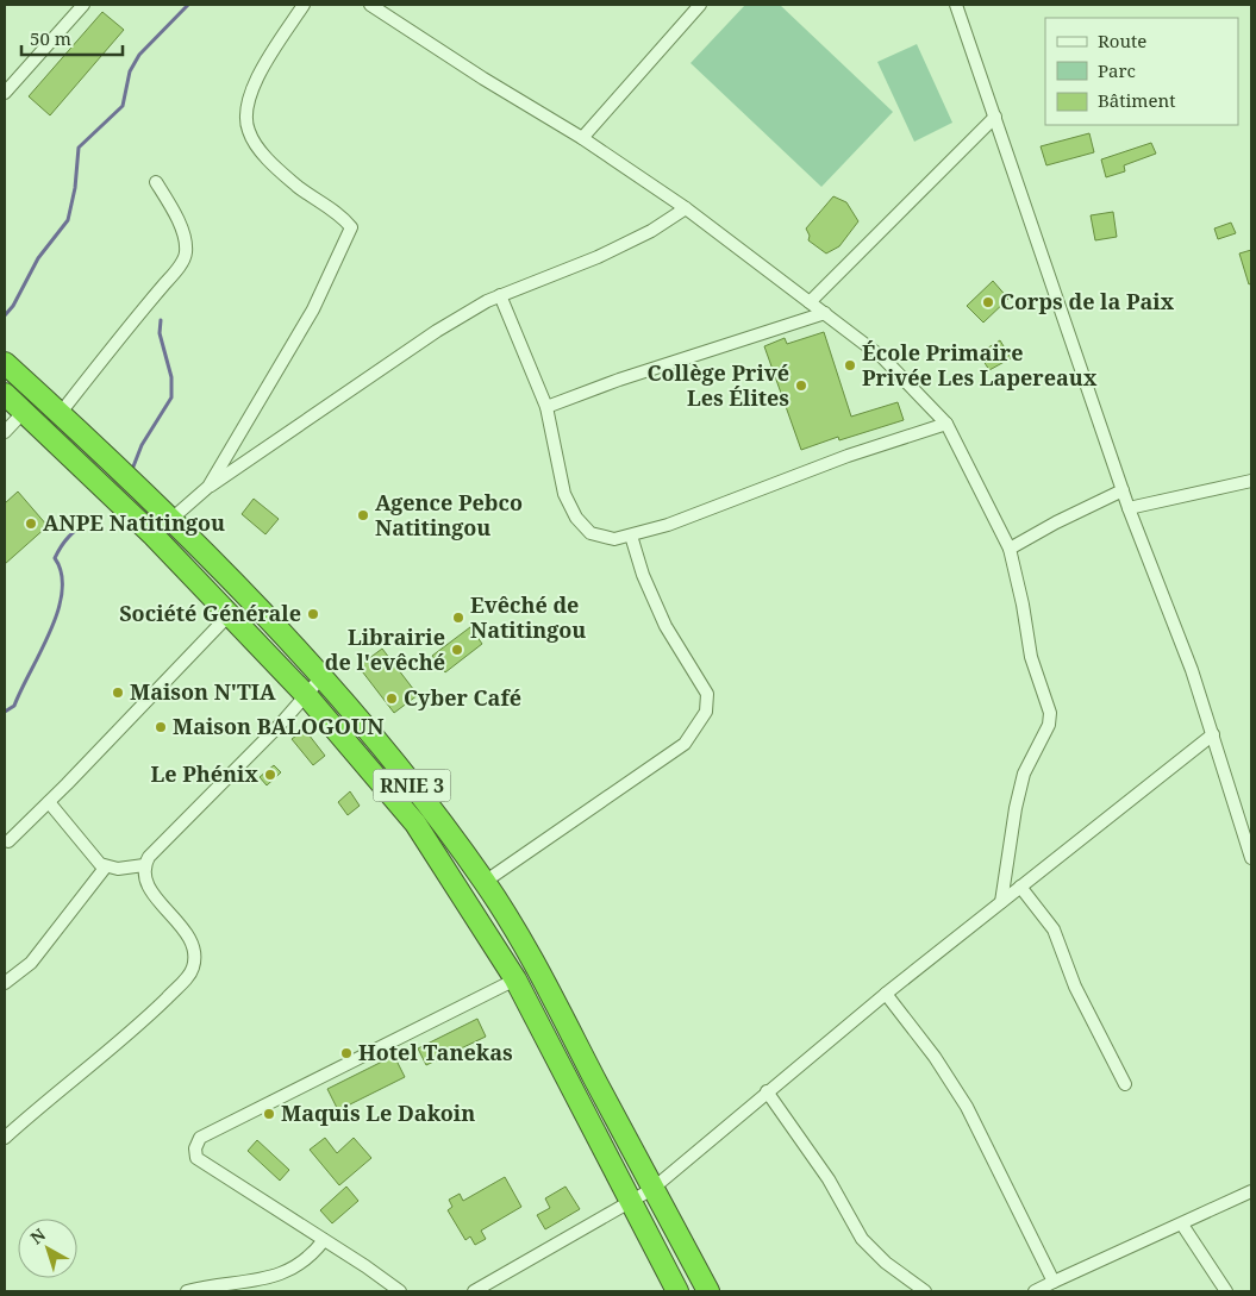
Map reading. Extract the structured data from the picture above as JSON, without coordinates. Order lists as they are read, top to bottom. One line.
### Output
{"streets":{"highway":["RNIE 3"]},"places":["Corps de la Paix","École Primaire Privée Les Lapereaux","Collège Privé Les Élites","Agence Pebco Natitingou","ANPE Natitingou","Société Générale","Evêché de Natitingou","Librairie de l'evêché","Maison N'TIA","Cyber Café","Maison BALOGOUN","Le Phénix","Hotel Tanekas","Maquis Le Dakoin"],"legend":["Route","Parc","Bâtiment"],"scale_bar":"50 m","north":"top left"}
